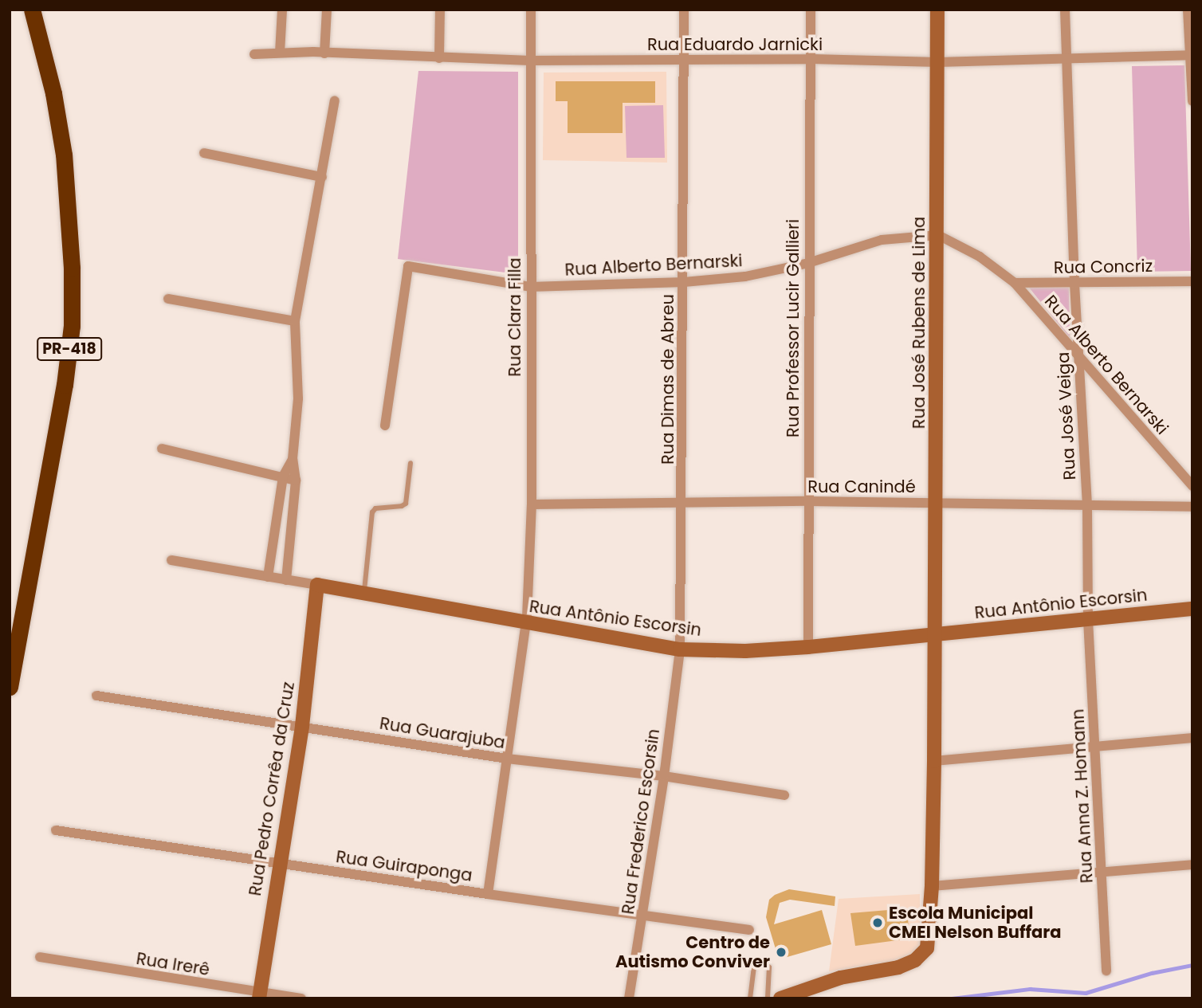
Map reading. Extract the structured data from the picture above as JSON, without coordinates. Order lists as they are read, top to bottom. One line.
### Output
{"streets":{"highway":["PR-418"],"street":["Rua Eduardo Jarnicki","Rua Alberto Bernarski","Rua Concriz","Rua Clara Filla","Rua José Rubens de Lima","Rua Professor Lucir Gallieri","Rua Dimas de Abreu","Rua José Veiga","Rua Canindé","Rua Antônio Escorsin","Rua Guarajuba","Rua Pedro Corrêa da Cruz","Rua Anna Z. Homann","Rua Frederico Escorsin","Rua Guiraponga","Rua Irerê"]},"crossings":[["Rua Eduardo Jarnicki","Rua Clara Filla"],["Rua Eduardo Jarnicki","Rua José Rubens de Lima"],["Rua Eduardo Jarnicki","Rua Professor Lucir Gallieri"],["Rua Eduardo Jarnicki","Rua Dimas de Abreu"],["Rua Eduardo Jarnicki","Rua José Veiga"],["Rua Alberto Bernarski","Rua Concriz"],["Rua Alberto Bernarski","Rua Clara Filla"],["Rua Alberto Bernarski","Rua José Rubens de Lima"],["Rua Alberto Bernarski","Rua Professor Lucir Gallieri"],["Rua Alberto Bernarski","Rua Dimas de Abreu"],["Rua Alberto Bernarski","Rua José Veiga"],["Rua Concriz","Rua José Veiga"],["Rua Clara Filla","Rua Canindé"],["Rua Clara Filla","Rua Antônio Escorsin"],["Rua Clara Filla","Rua Guarajuba"],["Rua Clara Filla","Rua Guiraponga"],["Rua José Rubens de Lima","Rua Canindé"],["Rua José Rubens de Lima","Rua Antônio Escorsin"],["Rua Professor Lucir Gallieri","Rua Canindé"],["Rua Professor Lucir Gallieri","Rua Antônio Escorsin"],["Rua Dimas de Abreu","Rua Canindé"],["Rua Dimas de Abreu","Rua Antônio Escorsin"],["Rua Dimas de Abreu","Rua Frederico Escorsin"],["Rua José Veiga","Rua Canindé"],["Rua José Veiga","Rua Antônio Escorsin"],["Rua José Veiga","Rua Anna Z. Homann"],["Rua Antônio Escorsin","Rua Pedro Corrêa da Cruz"],["Rua Antônio Escorsin","Rua Anna Z. Homann"],["Rua Antônio Escorsin","Rua Frederico Escorsin"],["Rua Guarajuba","Rua Pedro Corrêa da Cruz"],["Rua Guarajuba","Rua Frederico Escorsin"],["Rua Pedro Corrêa da Cruz","Rua Guiraponga"],["Rua Pedro Corrêa da Cruz","Rua Irerê"],["Rua Frederico Escorsin","Rua Guiraponga"]],"places":["Escola Municipal CMEI Nelson Buffara","Centro de Autismo Conviver"]}
